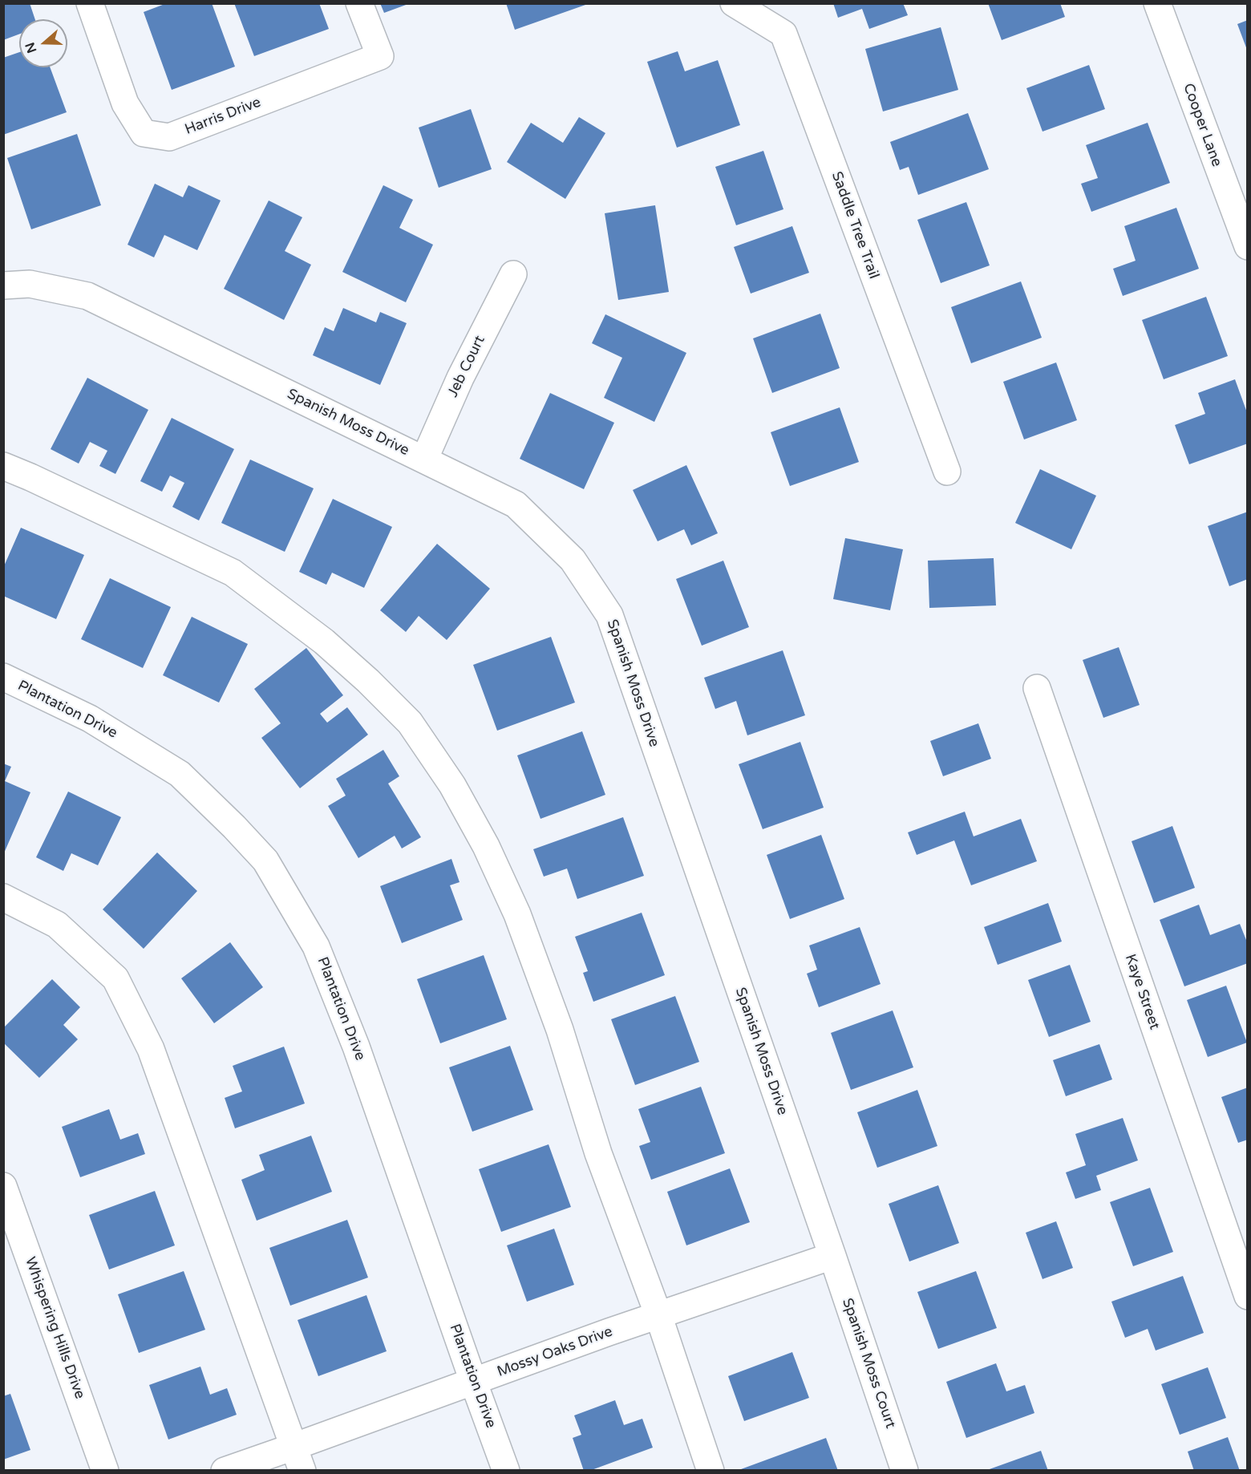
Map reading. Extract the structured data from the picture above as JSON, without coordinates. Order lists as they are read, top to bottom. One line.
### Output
{"streets":{"street":["Harris Drive","Cooper Lane","Saddle Tree Trail","Jeb Court","Spanish Moss Drive","Plantation Drive","Kaye Street","Whispering Hills Drive","Mossy Oaks Drive","Spanish Moss Court"]},"crossings":[["Jeb Court","Spanish Moss Drive"],["Spanish Moss Drive","Mossy Oaks Drive"],["Spanish Moss Drive","Spanish Moss Court"],["Plantation Drive","Mossy Oaks Drive"],["Mossy Oaks Drive","Spanish Moss Court"]],"north":"left"}
